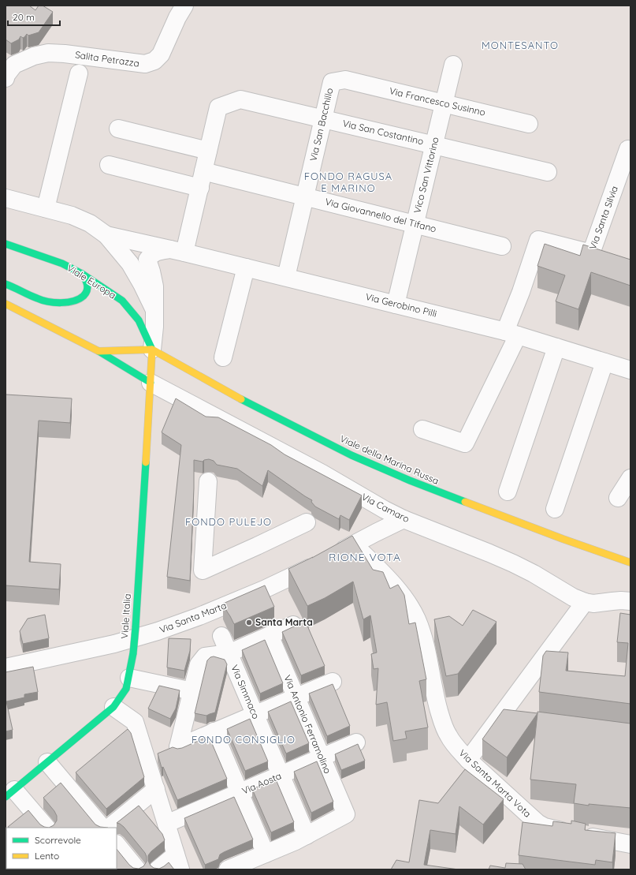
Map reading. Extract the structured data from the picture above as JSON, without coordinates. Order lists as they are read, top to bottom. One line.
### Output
{"streets":{"main road":["Viale Europa","Viale della Marina Russa","Viale Italia"],"street":["Salita Petrazza","Via Francesco Susinno","Via San Bacchillo","Via San Costantino","Vico San Vittorino","Via Giovannello del Tifano","Via Santa Silvia","Via Gerobino Pilli","Via Camaro","Via Santa Marta","Via Simmaco","Via Antonio Ferramolino","Via Aosta","Via Santa Marta Vota"]},"crossings":[["Via Francesco Susinno","Via San Bacchillo"],["Via Francesco Susinno","Vico San Vittorino"],["Via San Bacchillo","Via San Costantino"],["Via San Bacchillo","Via Giovannello del Tifano"],["Via San Bacchillo","Via Gerobino Pilli"],["Via San Costantino","Vico San Vittorino"],["Vico San Vittorino","Via Giovannello del Tifano"],["Vico San Vittorino","Via Gerobino Pilli"],["Via Santa Silvia","Via Gerobino Pilli"],["Viale Europa","Viale della Marina Russa"],["Viale Europa","Viale Italia"],["Viale della Marina Russa","Viale Italia"],["Via Camaro","Viale Italia"],["Via Camaro","Via Santa Marta"],["Via Santa Marta","Via Santa Marta Vota"],["Via Simmaco","Via Antonio Ferramolino"],["Via Simmaco","Via Aosta"],["Via Antonio Ferramolino","Via Aosta"]],"districts":["MONTESANTO","FONDO RAGUSA E MARINO","FONDO PULEJO","RIONE VOTA","FONDO CONSIGLIO"],"places":["Santa Marta"],"legend":["Scorrevole","Lento"],"scale_bar":"20 m"}
